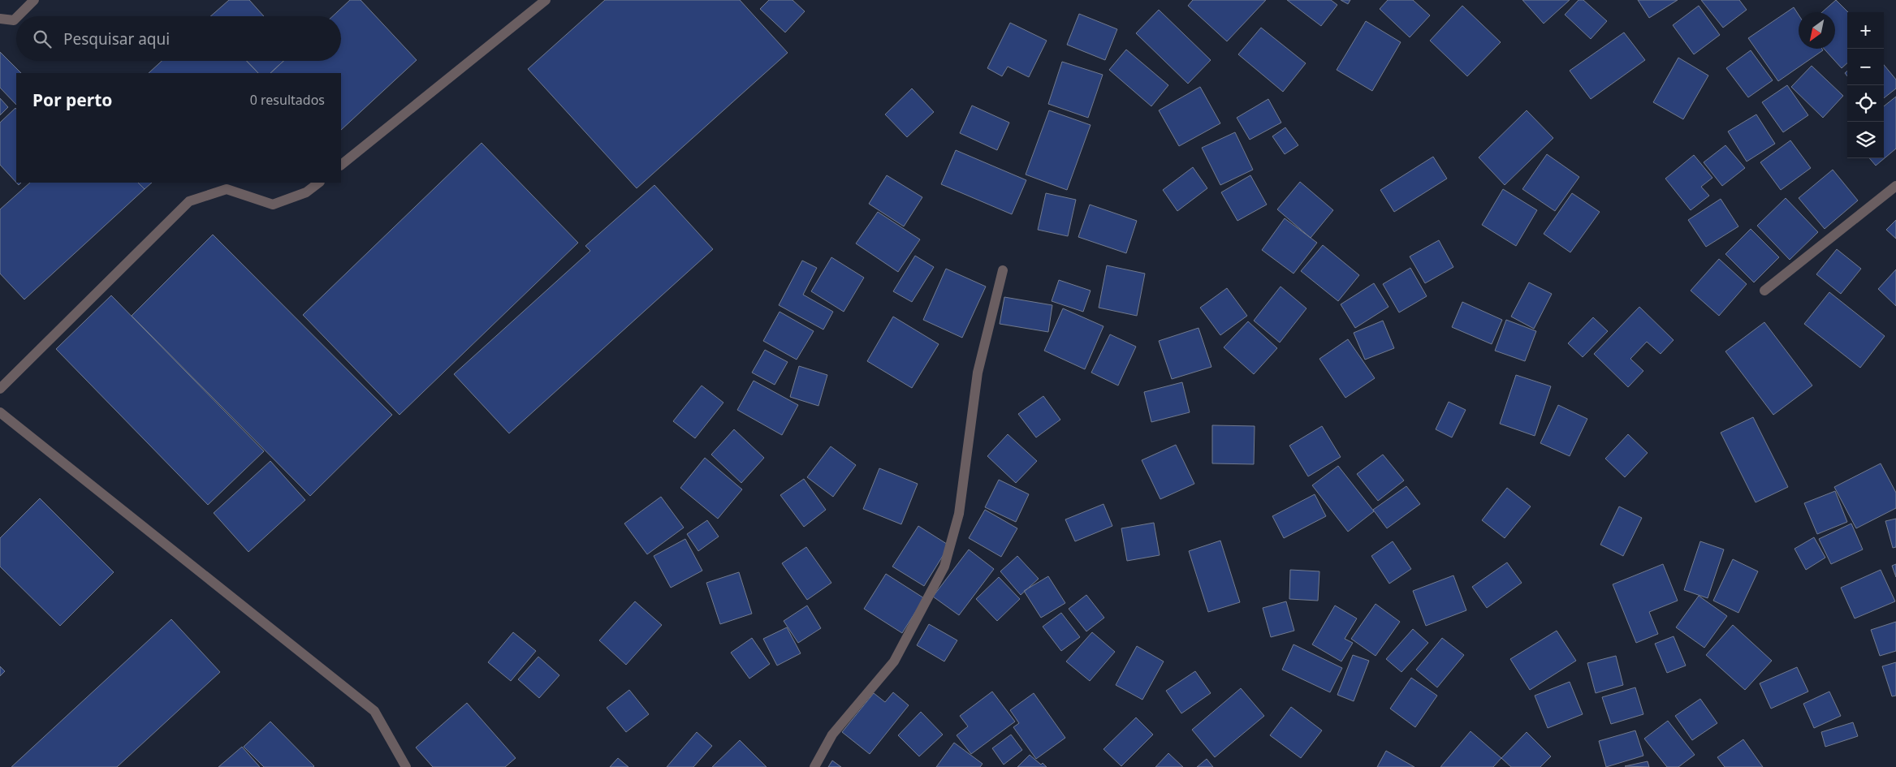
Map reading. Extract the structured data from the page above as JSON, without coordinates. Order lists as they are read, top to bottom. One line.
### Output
{"north":"bottom left","page":{"map_buttons":["+","−"],"search":"Pesquisar aqui","heading":["Por perto","0 resultados"]}}
